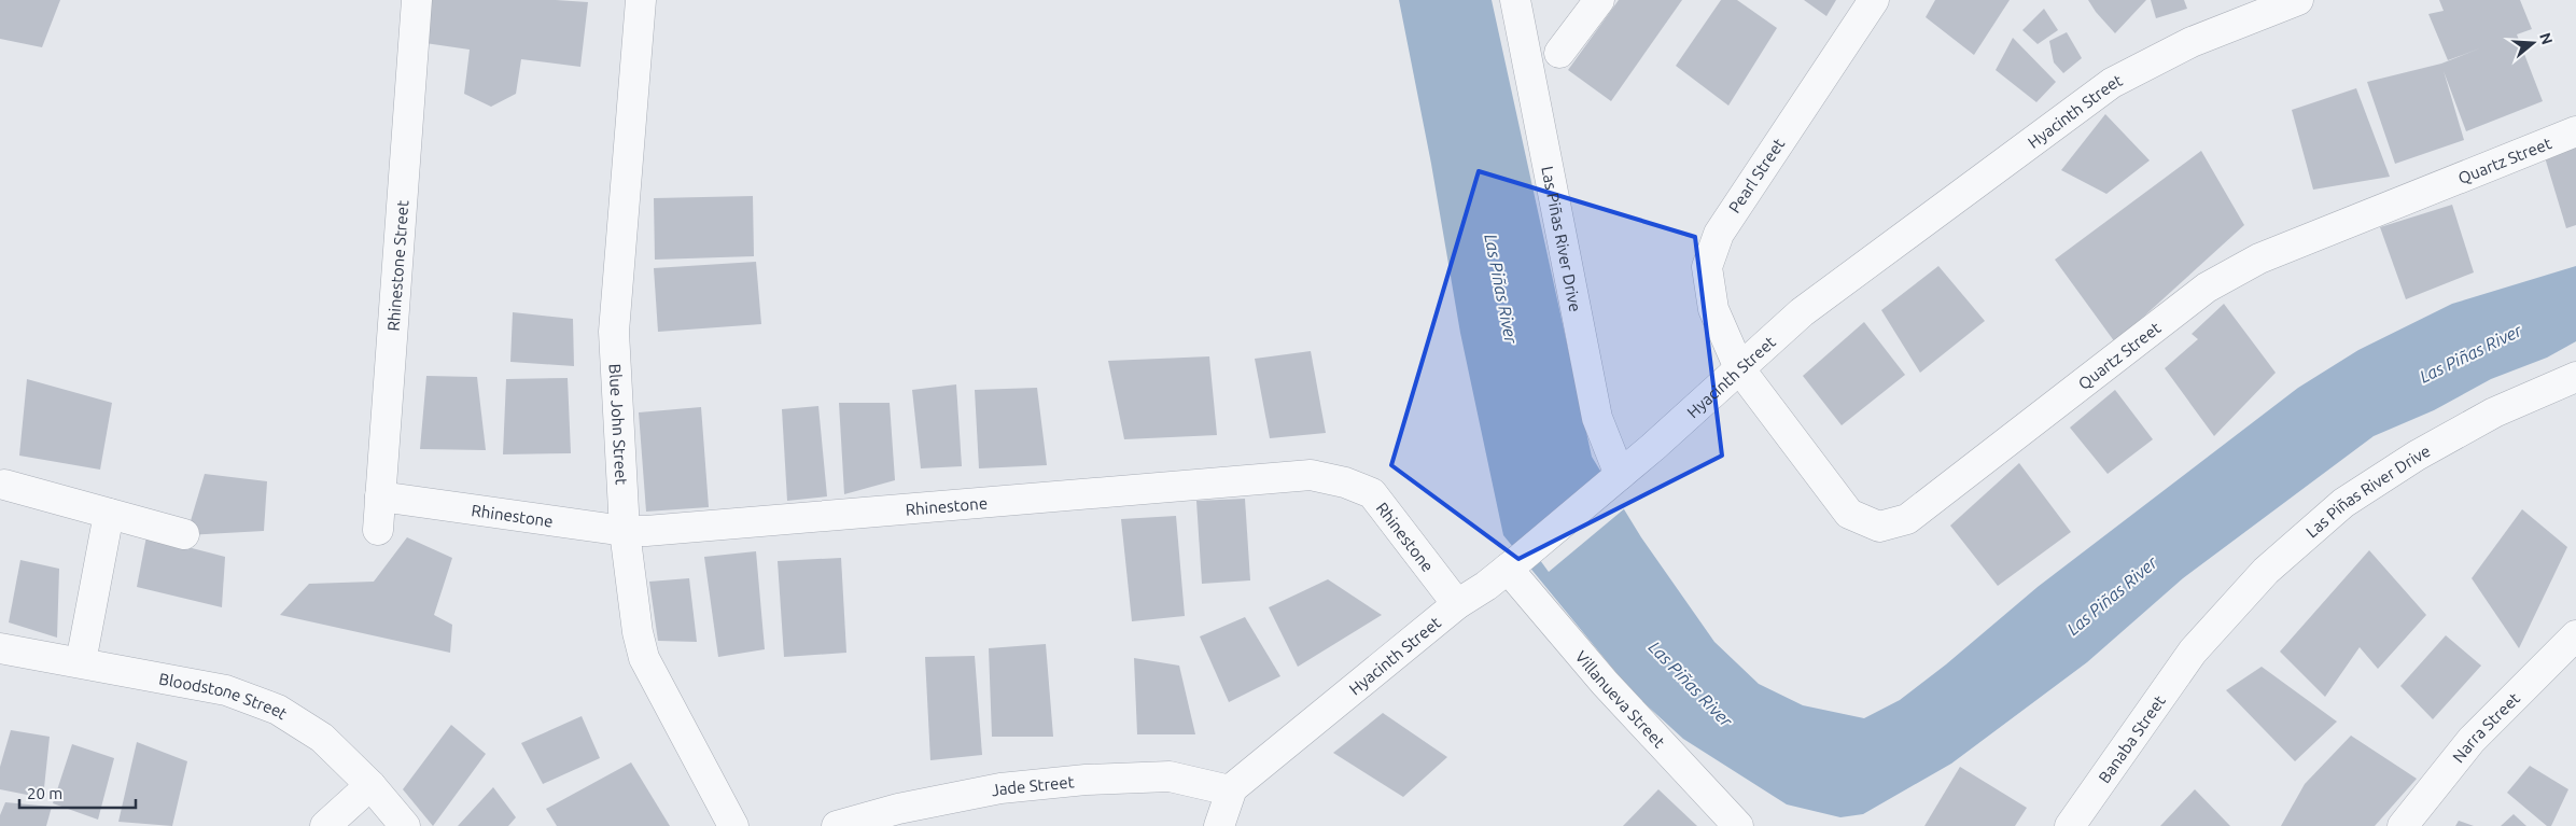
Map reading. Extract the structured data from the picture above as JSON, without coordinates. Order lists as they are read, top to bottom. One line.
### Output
{"streets":{"street":["Hyacinth Street","Quartz Street","Pearl Street","Las Piñas River Drive","Rhinestone Street","Blue John Street","Rhinestone","Bloodstone Street","Villanueva Street","Narra Street","Banaba Street","Jade Street"]},"crossings":[["Hyacinth Street","Quartz Street"],["Hyacinth Street","Pearl Street"],["Hyacinth Street","Las Piñas River Drive"],["Hyacinth Street","Rhinestone"],["Hyacinth Street","Villanueva Street"],["Hyacinth Street","Jade Street"],["Quartz Street","Pearl Street"],["Las Piñas River Drive","Banaba Street"],["Rhinestone Street","Rhinestone"],["Blue John Street","Rhinestone"]],"water":["Las Piñas River"],"scale_bar":"20 m","north":"right"}
